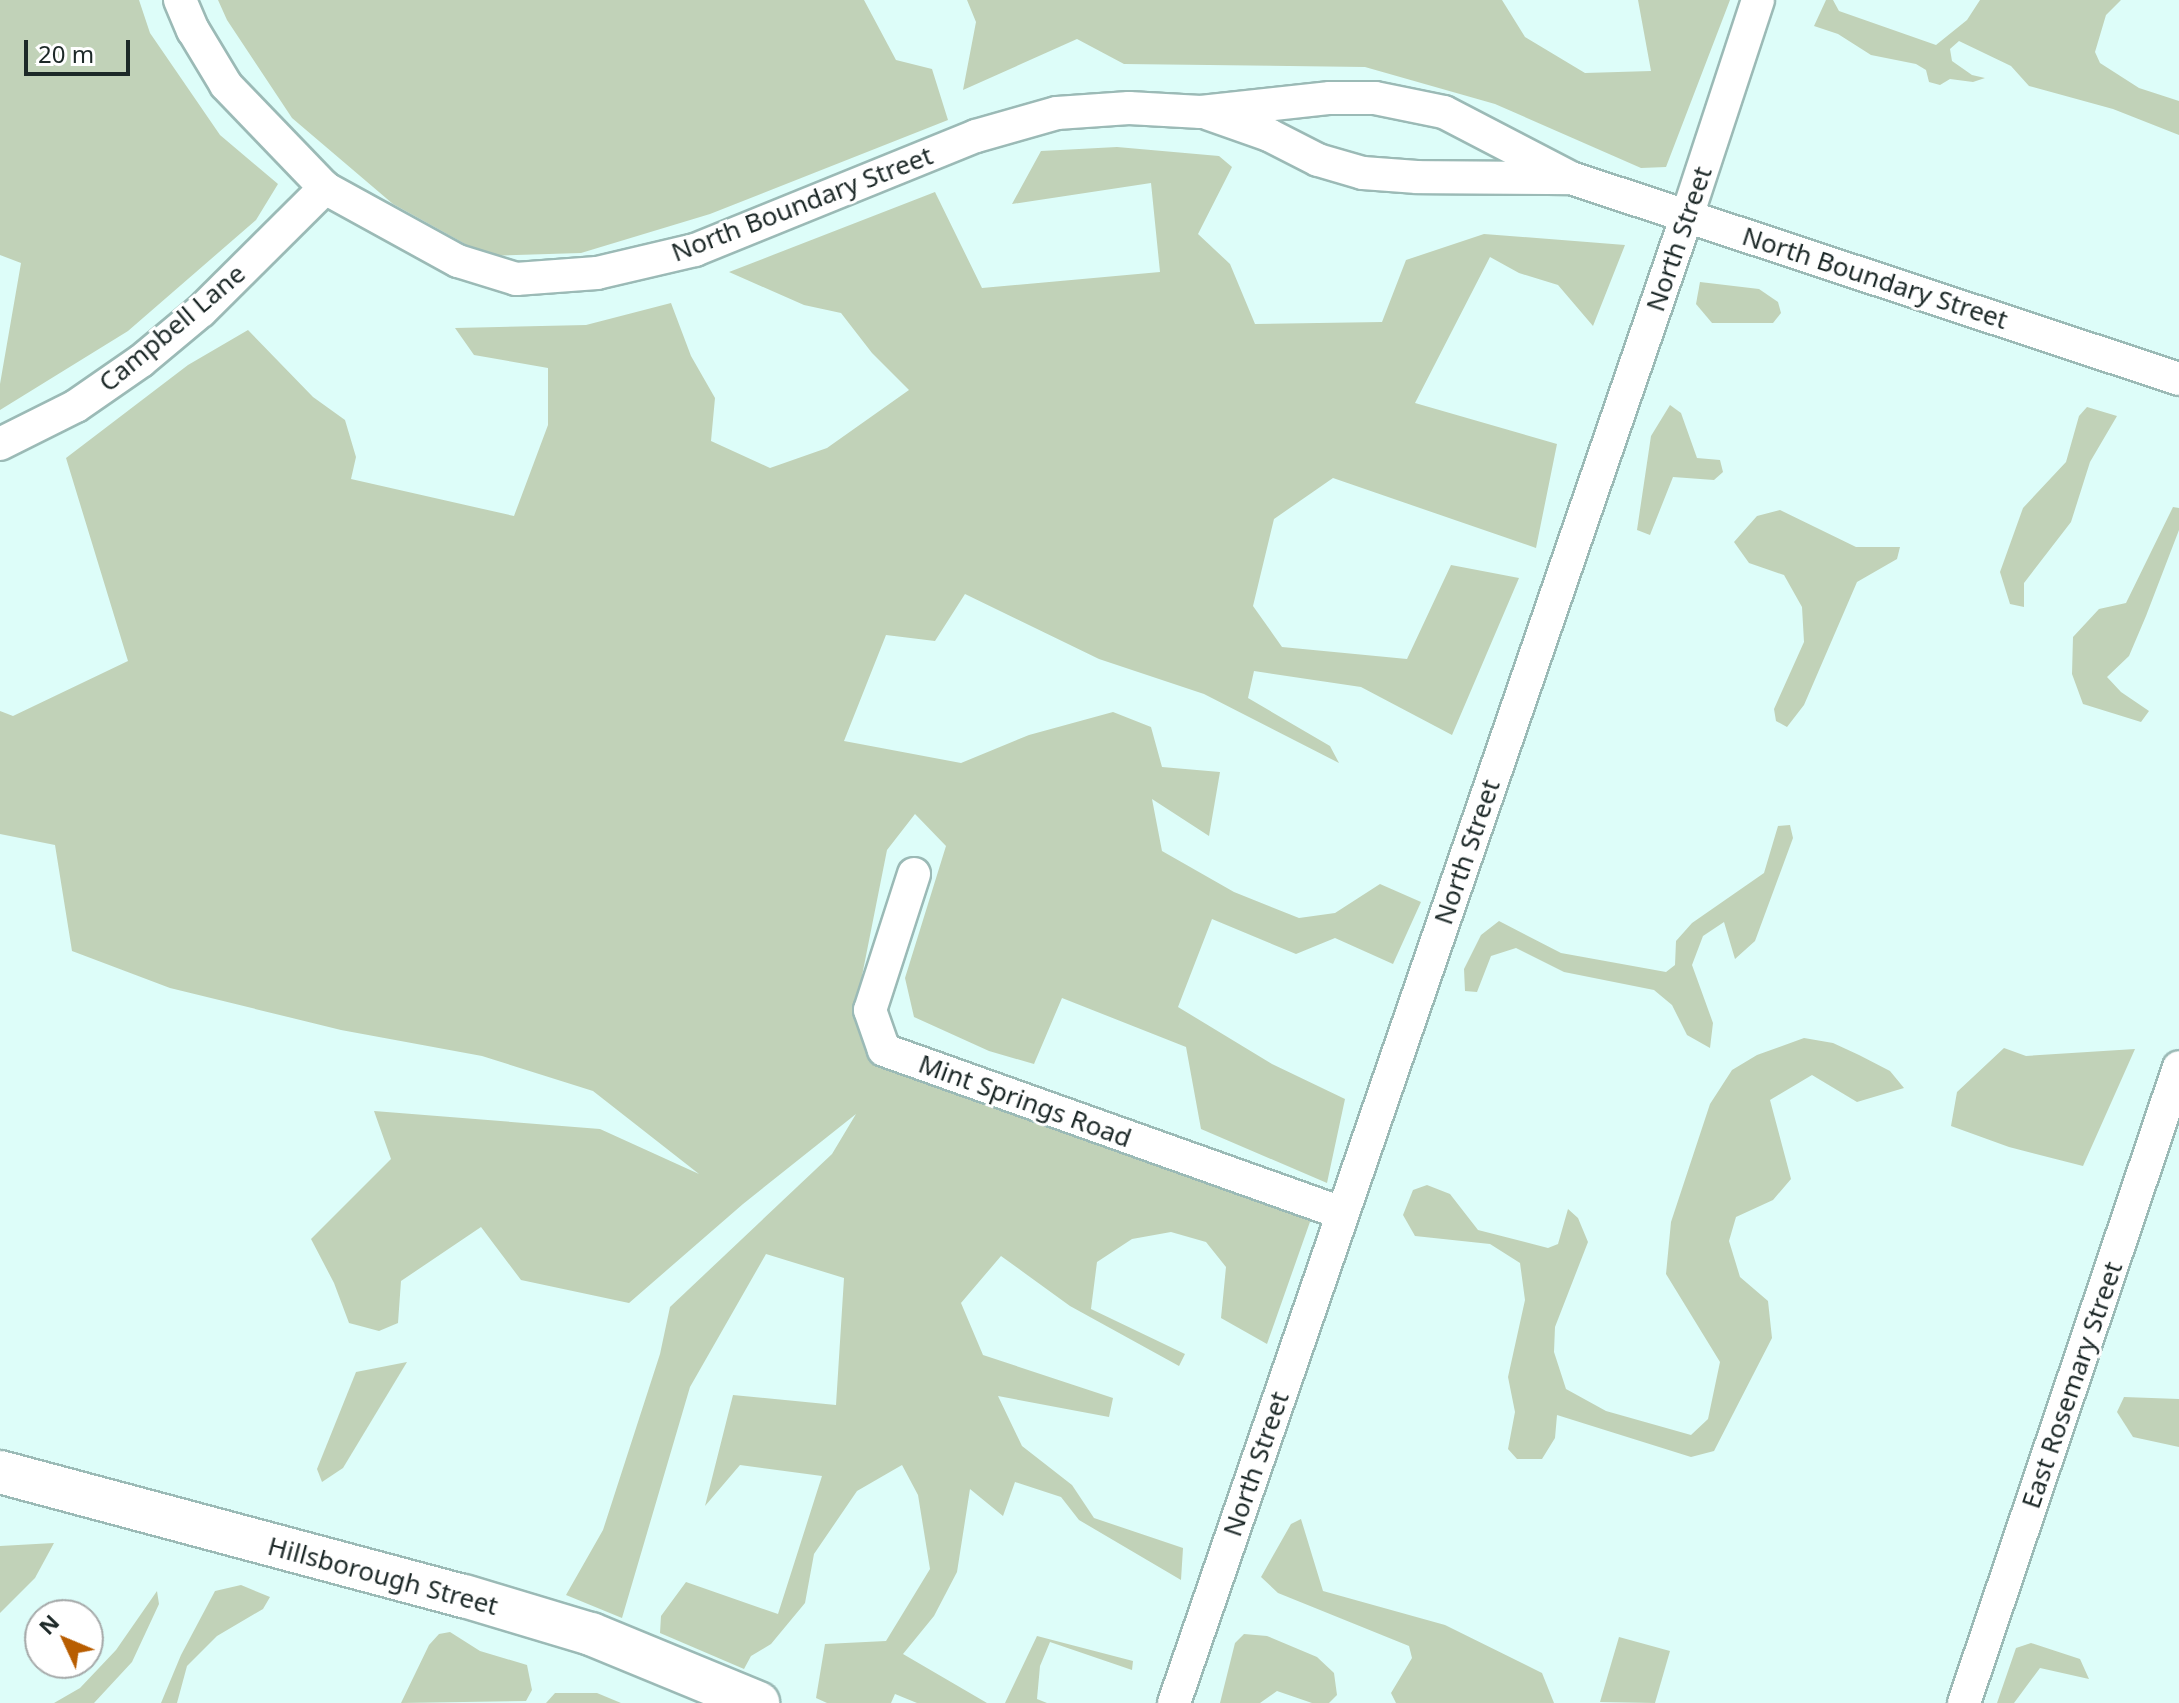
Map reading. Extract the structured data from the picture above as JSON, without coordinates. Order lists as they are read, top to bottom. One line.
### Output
{"streets":{"street":["North Boundary Street","North Street","Campbell Lane","Mint Springs Road","East Rosemary Street","Hillsborough Street"]},"crossings":[["North Boundary Street","North Street"],["North Boundary Street","Campbell Lane"],["North Street","Mint Springs Road"]],"scale_bar":"20 m","north":"top left"}
